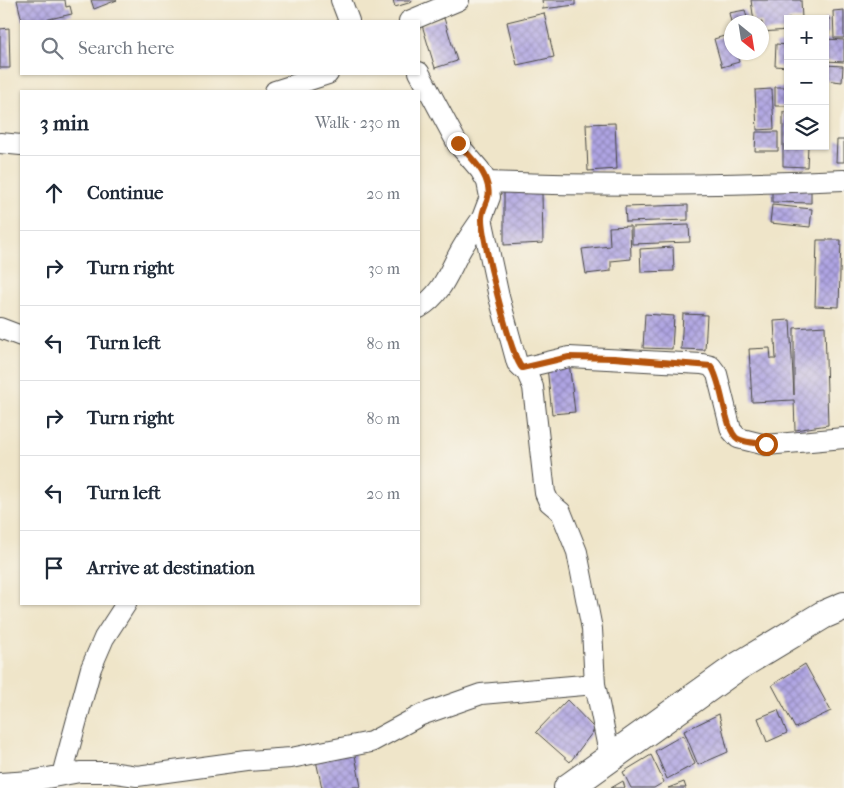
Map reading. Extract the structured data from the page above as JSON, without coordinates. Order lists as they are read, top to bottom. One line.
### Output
{"north":"bottom right","page":{"map_buttons":["+","−"],"search":"Search here","heading":["3 min","Walk · 230 m"],"list":[["Continue","20 m"],["Turn right","30 m"],["Turn left","80 m"],["Turn right","80 m"],["Turn left","20 m"],"Arrive at destination"]}}
